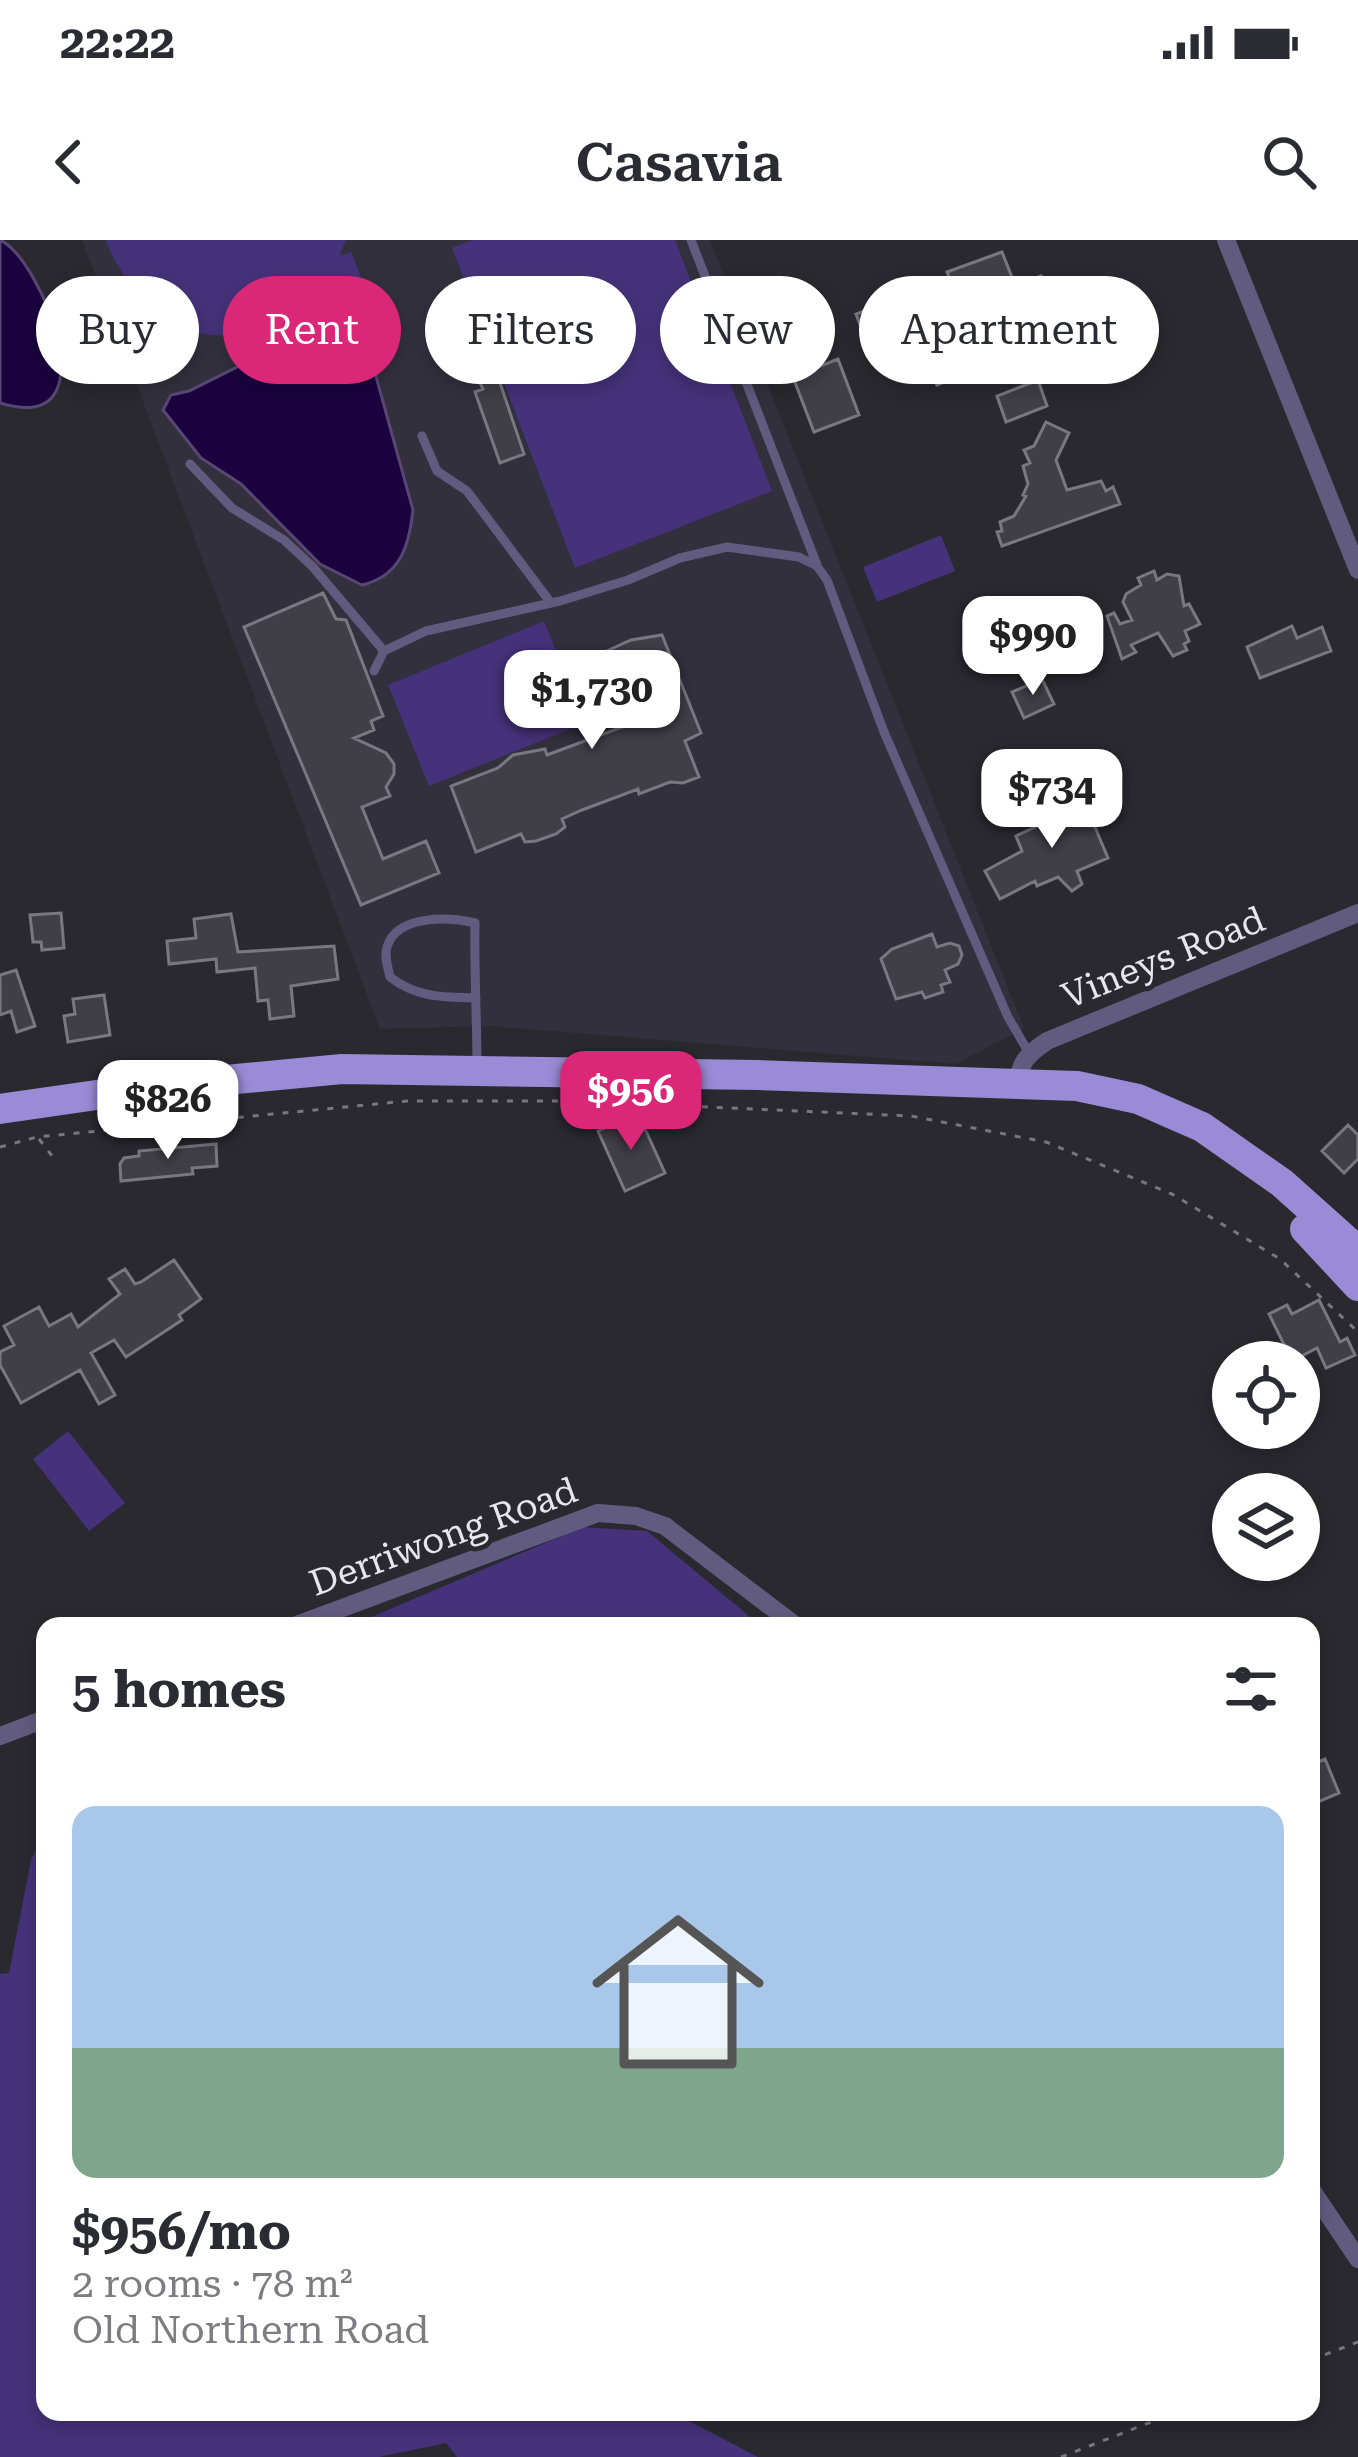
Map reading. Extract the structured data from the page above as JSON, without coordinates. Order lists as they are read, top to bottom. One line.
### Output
{"streets":{"street":["Vineys Road","Derriwong Road"]},"page":{"status":"22:22","header":"Casavia","chip":["Buy","Rent","Filters","New","Apartment"],"price":["$990","$1,730","$734","$956","$826"],"heading":"5 homes","list":[{"name":"$956/mo","note":"2 rooms · 78 m² · Old Northern Road"}]}}
